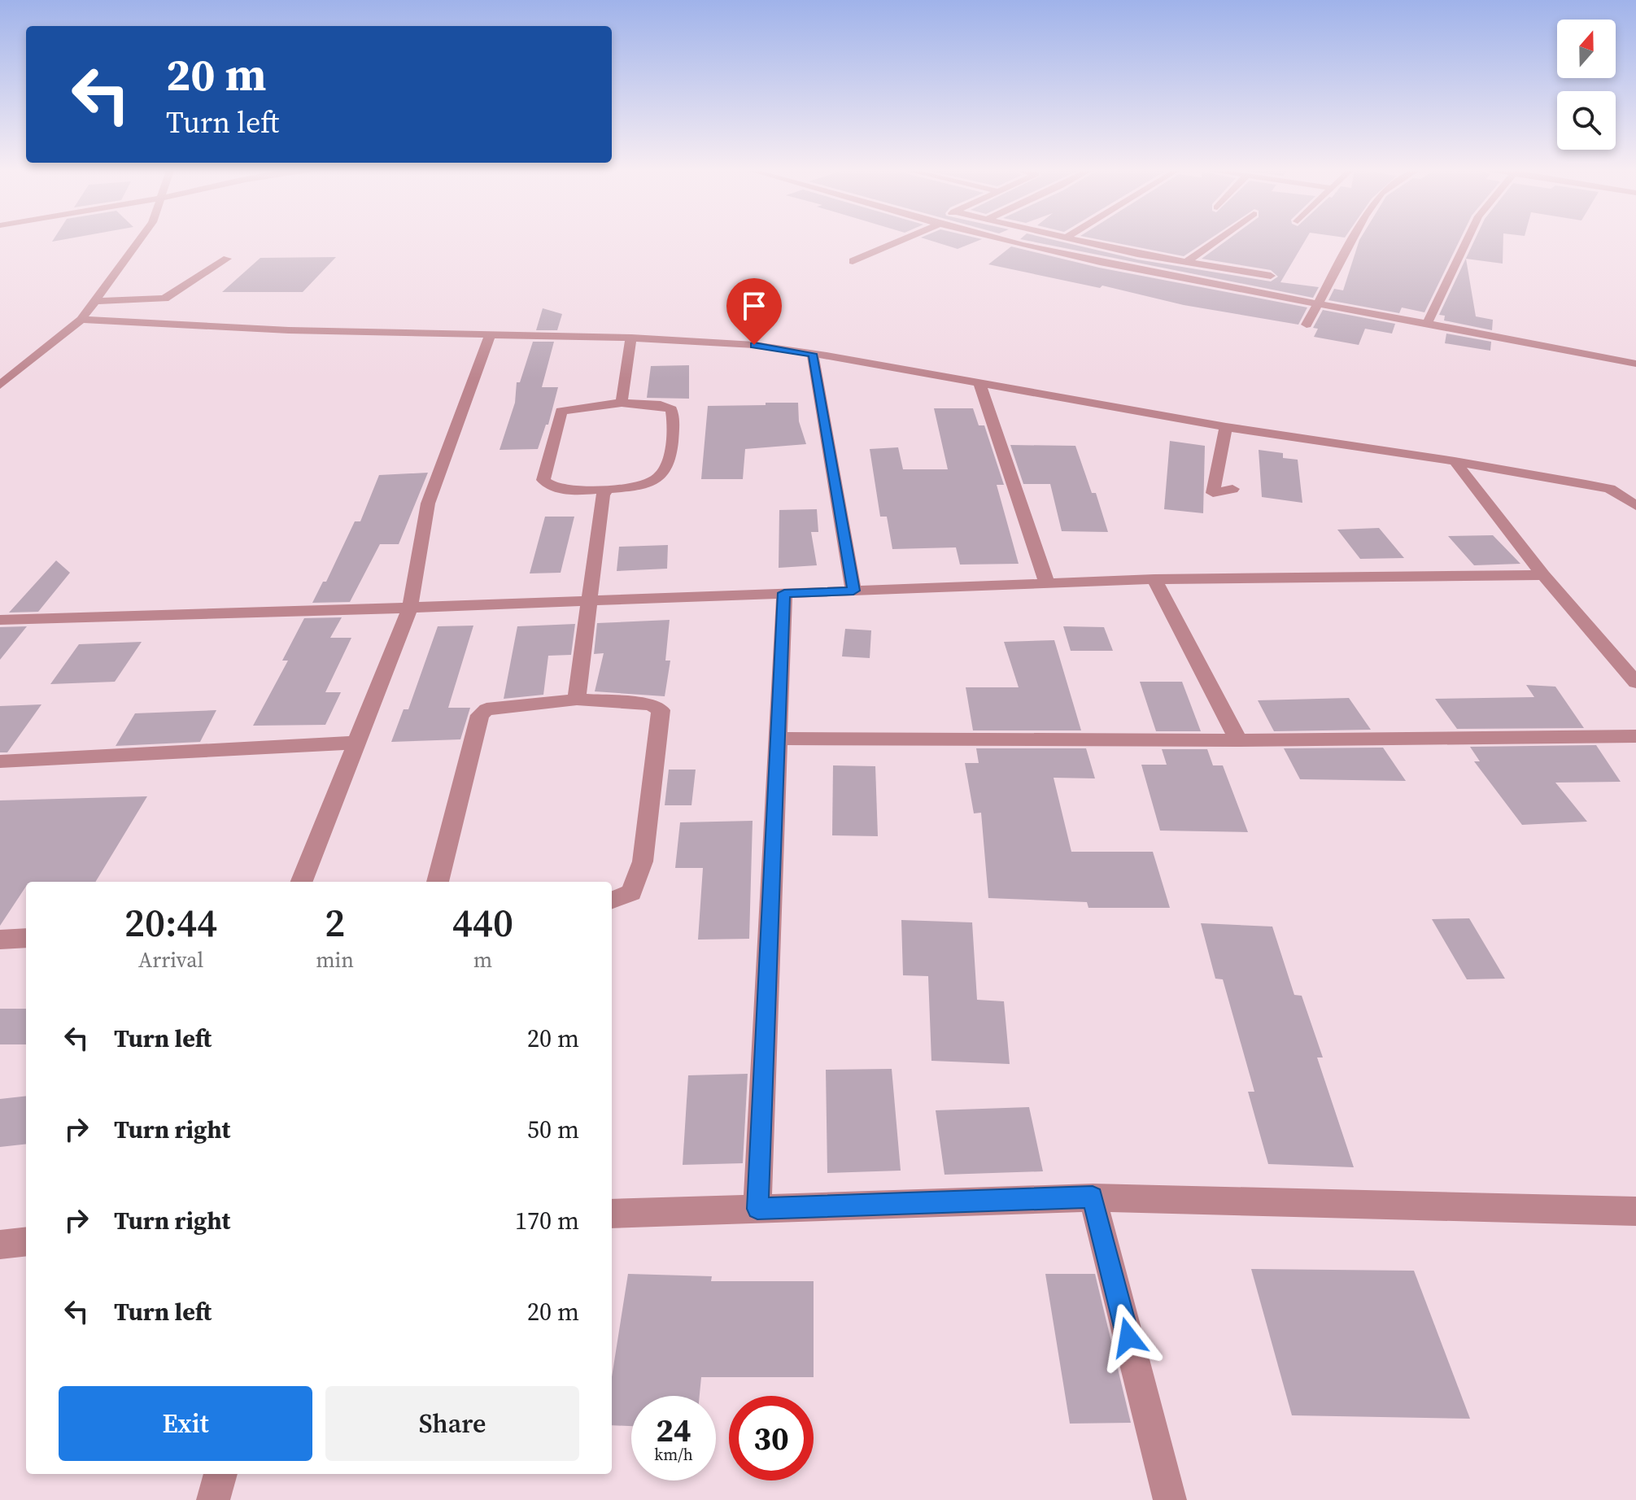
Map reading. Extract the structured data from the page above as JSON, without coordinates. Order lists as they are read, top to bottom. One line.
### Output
{"north":"top","page":{"turn":["20 m","Turn left"],"eta":["20:44","Arrival","2","min","440","m"],"list":[{"name":"Turn left","value":"20 m"},{"name":"Turn right","value":"50 m"},{"name":"Turn right","value":"170 m"},{"name":"Turn left","value":"20 m"}],"buttons":["Exit","Share"],"speed":"24 km/h","limit":"30"}}
